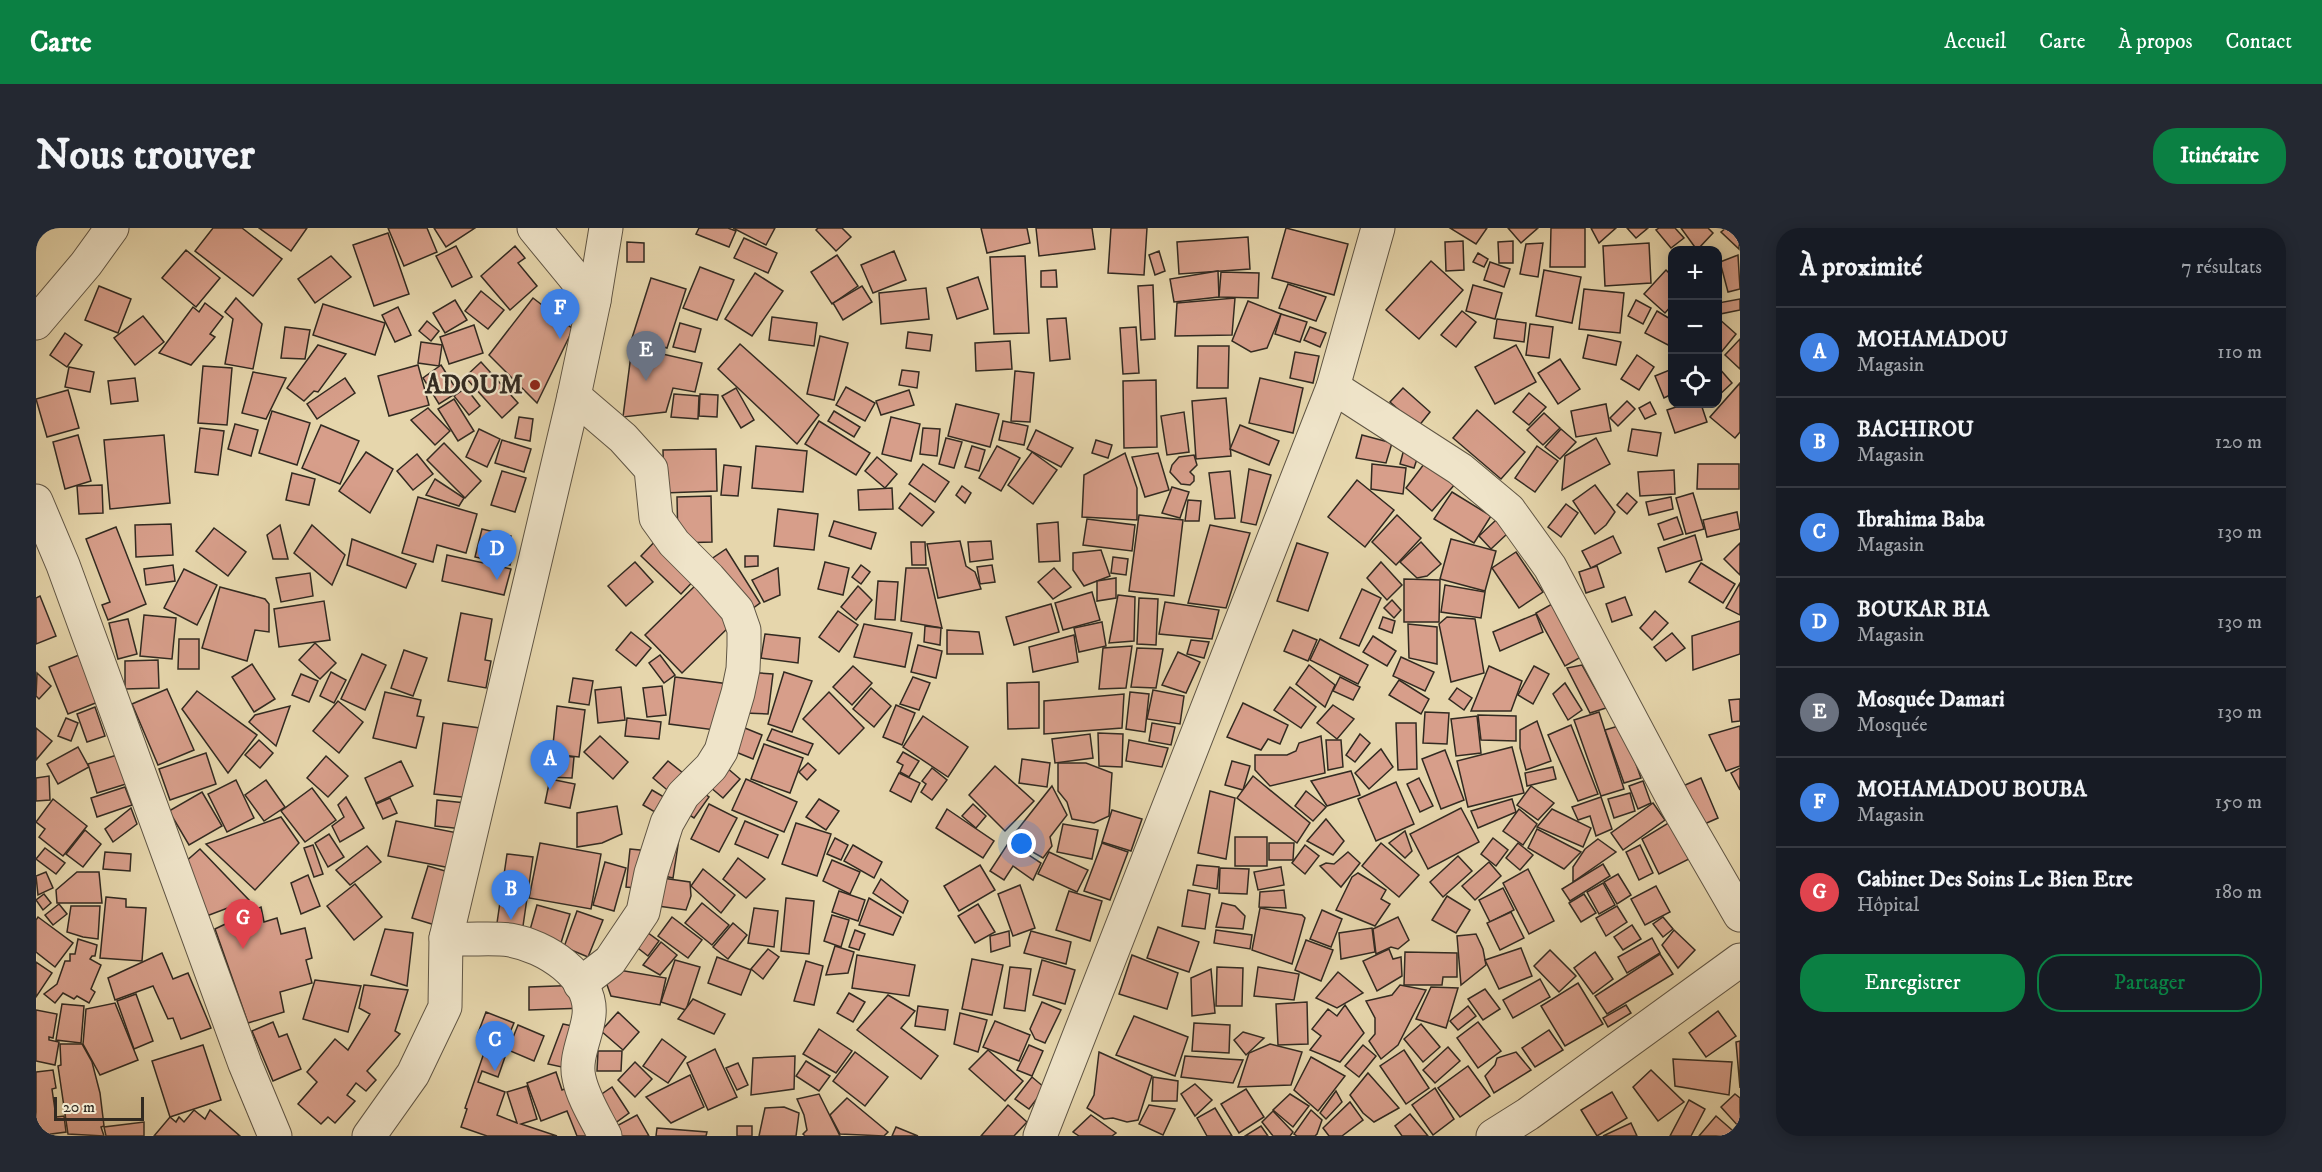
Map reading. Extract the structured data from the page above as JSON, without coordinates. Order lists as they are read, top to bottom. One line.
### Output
{"places":["ADOUM"],"scale_bar":"20 m","page":{"header":"Carte","nav":["Accueil","Carte","À propos","Contact"],"buttons":["Itinéraire",["Enregistrer","Partager"]],"title":"Nous trouver","heading":["À proximité","7 résultats"],"map_buttons":["+","−"],"pins":["F","E","D","A","B","G","C"],"list":[{"mark":"A","name":"MOHAMADOU","note":"Magasin","value":"110 m"},{"mark":"B","name":"BACHIROU","note":"Magasin","value":"120 m"},{"mark":"C","name":"Ibrahima Baba","note":"Magasin","value":"130 m"},{"mark":"D","name":"BOUKAR BIA","note":"Magasin","value":"130 m"},{"mark":"E","name":"Mosquée Damari","note":"Mosquée","value":"130 m"},{"mark":"F","name":"MOHAMADOU BOUBA","note":"Magasin","value":"150 m"},{"mark":"G","name":"Cabinet Des Soins Le Bien Etre","note":"Hôpital","value":"180 m"}],"scale":"20 m"}}
